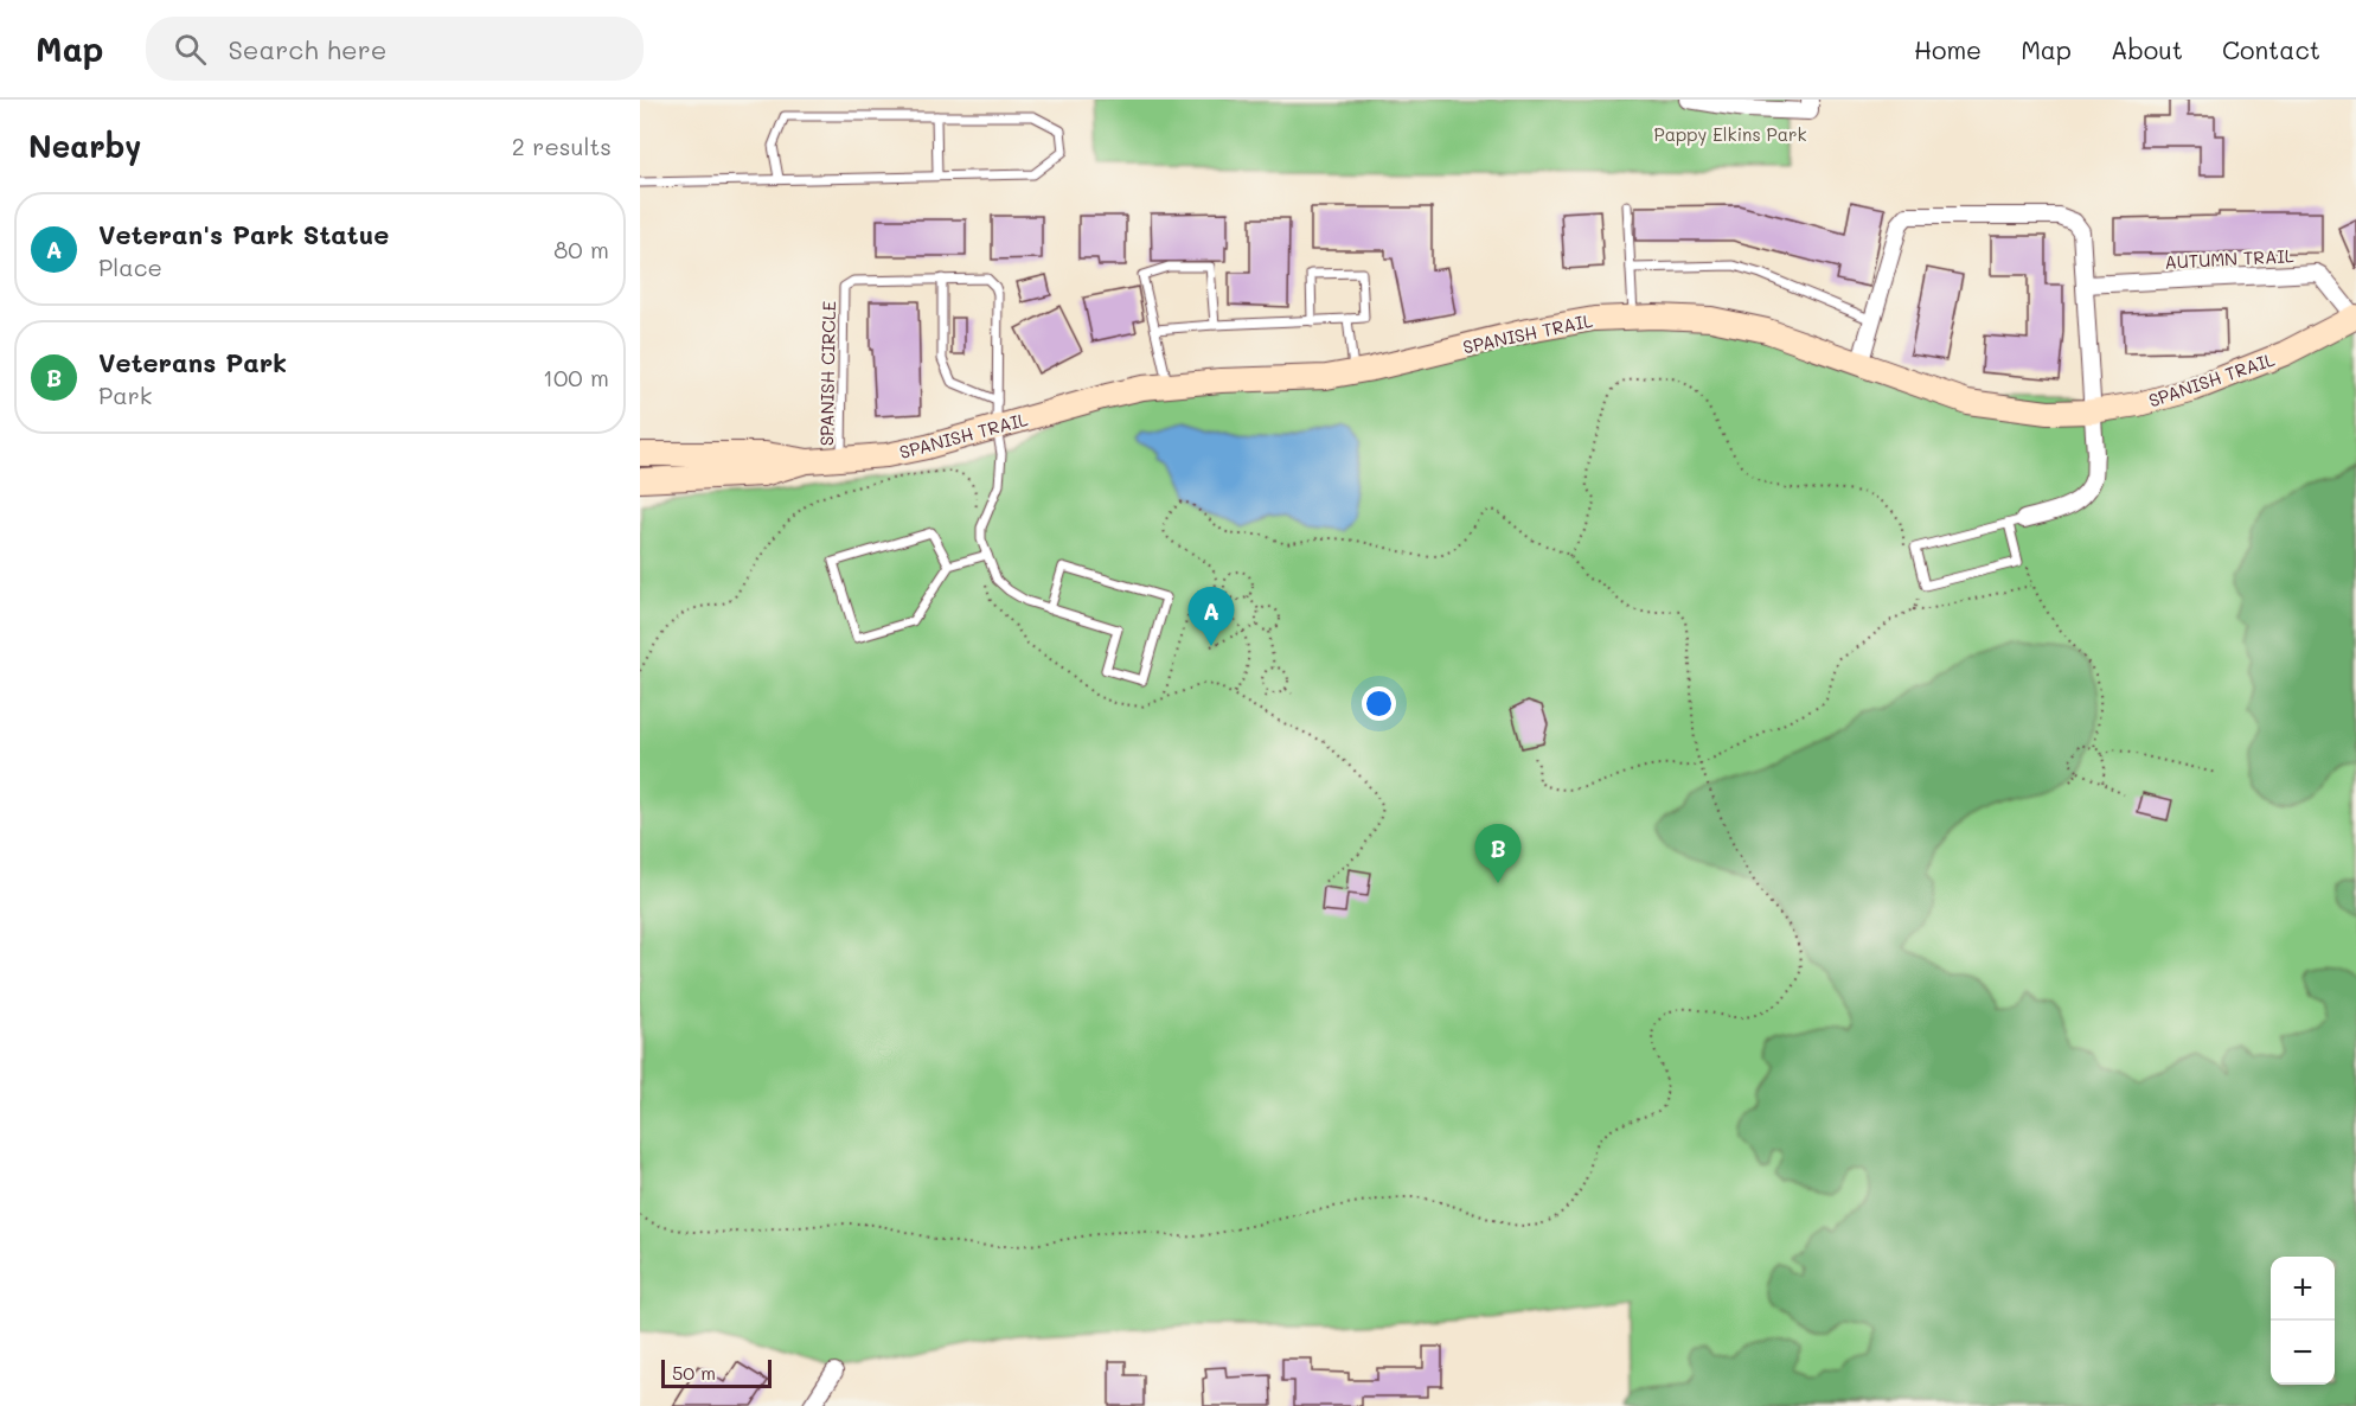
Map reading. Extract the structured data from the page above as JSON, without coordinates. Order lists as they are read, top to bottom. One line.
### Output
{"streets":{"street":["AUTUMN TRAIL","SPANISH TRAIL"],"lane":["SPANISH CIRCLE"]},"crossings":[["AUTUMN TRAIL","SPANISH TRAIL"],["SPANISH TRAIL","SPANISH CIRCLE"]],"parks":["Pappy Elkins Park"],"scale_bar":"50 m","page":{"header":"Map","search":"Search here","nav":["Home","Map","About","Contact"],"heading":["Nearby","2 results"],"list":[{"mark":"A","name":"Veteran's Park Statue","note":"Place","value":"80 m"},{"mark":"B","name":"Veterans Park","note":"Park","value":"100 m"}],"pins":["A","B"],"map_buttons":["+","−"],"scale":"50 m"}}
